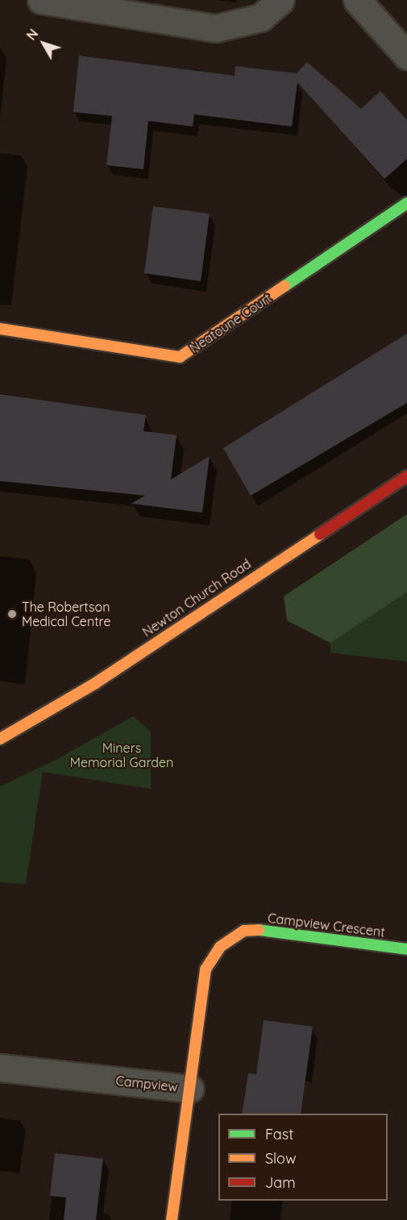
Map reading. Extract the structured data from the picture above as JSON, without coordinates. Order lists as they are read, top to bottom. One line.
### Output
{"streets":{"street":["Neatoune Court","Newton Church Road","Campview Crescent","Campview"]},"crossings":[["Campview Crescent","Campview"]],"parks":["Miners Memorial Garden"],"places":["The Robertson Medical Centre"],"legend":["Fast","Slow","Jam"],"north":"top left"}
